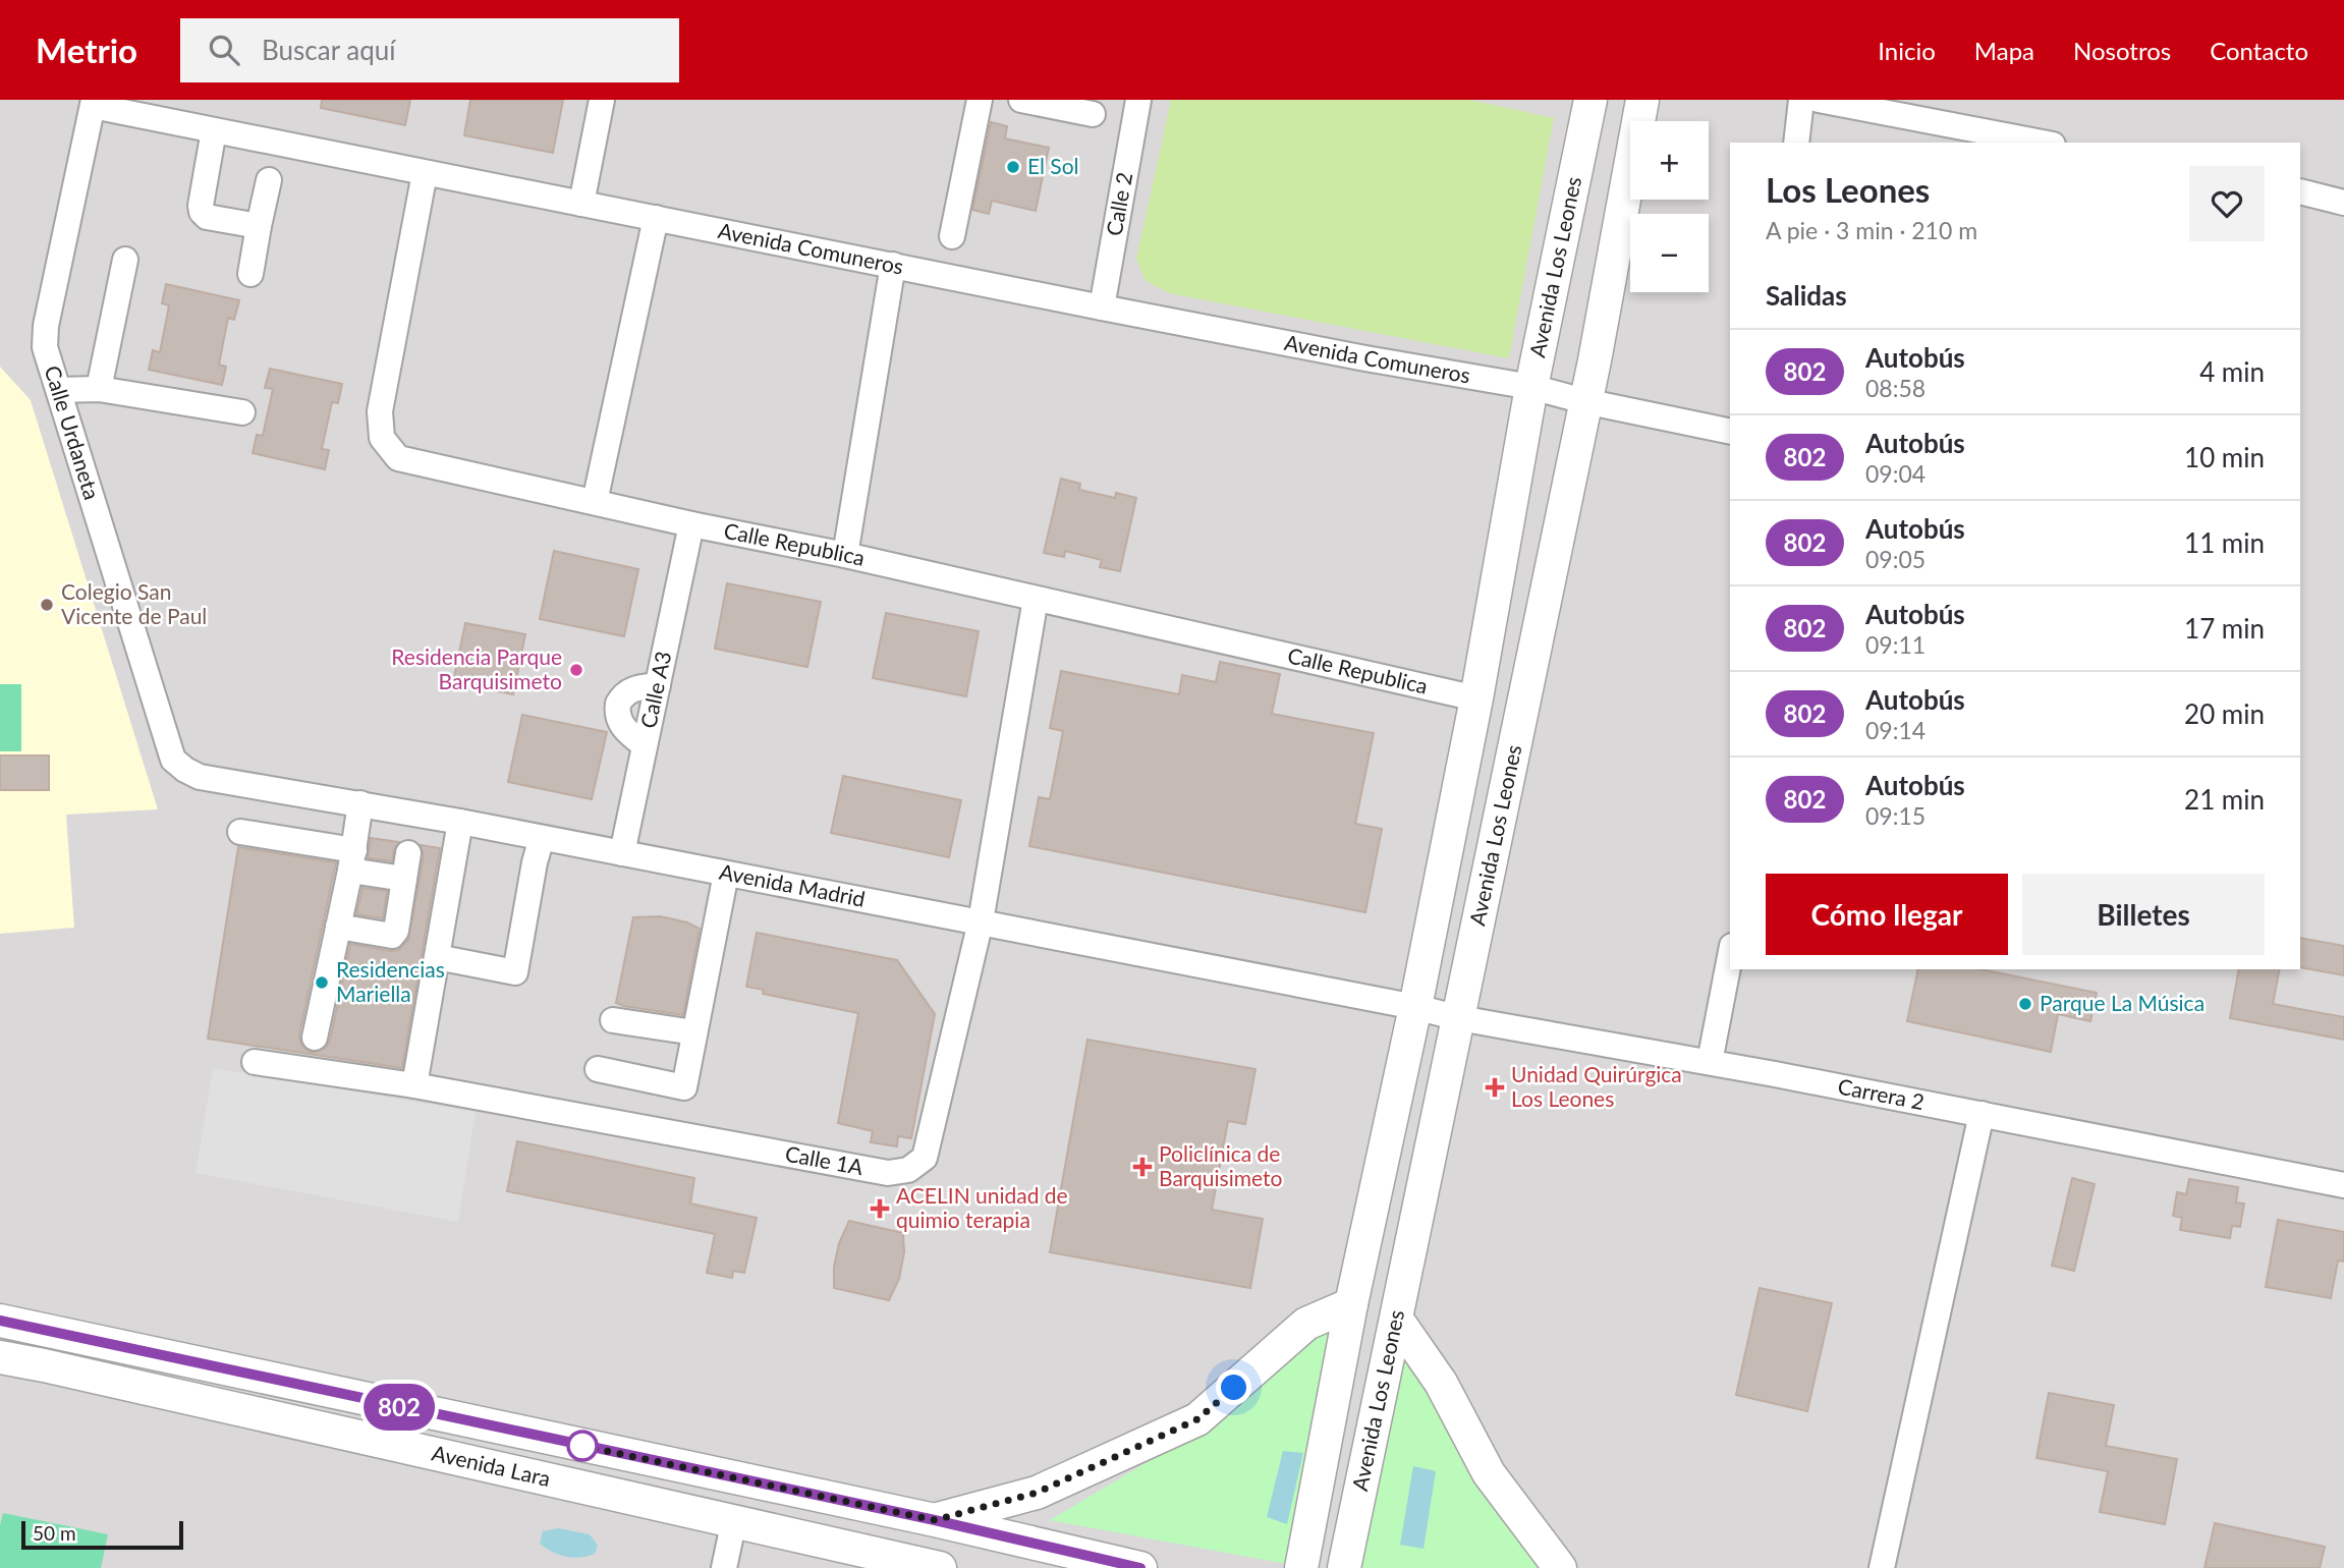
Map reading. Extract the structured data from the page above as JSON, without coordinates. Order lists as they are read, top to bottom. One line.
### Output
{"streets":{"street":["Calle 2","Avenida Comuneros","Avenida Los Leones","Calle Urdaneta","Calle Republica","Calle A3","Avenida Madrid","Carrera 2","Calle 1A","Avenida Lara"]},"crossings":[["Calle 2","Avenida Comuneros"],["Avenida Comuneros","Avenida Los Leones"],["Avenida Comuneros","Calle Urdaneta"],["Avenida Comuneros","Calle Republica"],["Avenida Los Leones","Calle Republica"],["Avenida Los Leones","Avenida Madrid"],["Avenida Los Leones","Carrera 2"],["Calle Urdaneta","Avenida Madrid"],["Calle Republica","Calle A3"],["Calle Republica","Calle 1A"],["Calle A3","Avenida Madrid"],["Avenida Madrid","Carrera 2"],["Avenida Madrid","Calle 1A"]],"places":{"other":["El Sol","Colegio San Vicente de Paul","Residencia Parque Barquisimeto","Residencias Mariella","Parque La Música"],"health":["Unidad Quirúrgica Los Leones","Policlínica de Barquisimeto","ACELIN unidad de quimio terapia"]},"lines":["bus line 802"],"scale_bar":"50 m","page":{"header":"Metrio","search":"Buscar aquí","nav":["Inicio","Mapa","Nosotros","Contacto"],"on_map":"802","map_buttons":["+","−"],"heading":[["Los Leones","A pie · 3 min · 210 m"],"Salidas"],"list":[{"mark":"802","name":"Autobús","note":"08:58","value":"4 min"},{"mark":"802","name":"Autobús","note":"09:04","value":"10 min"},{"mark":"802","name":"Autobús","note":"09:05","value":"11 min"},{"mark":"802","name":"Autobús","note":"09:11","value":"17 min"},{"mark":"802","name":"Autobús","note":"09:14","value":"20 min"},{"mark":"802","name":"Autobús","note":"09:15","value":"21 min"}],"buttons":["Cómo llegar","Billetes"],"scale":"50 m"}}
